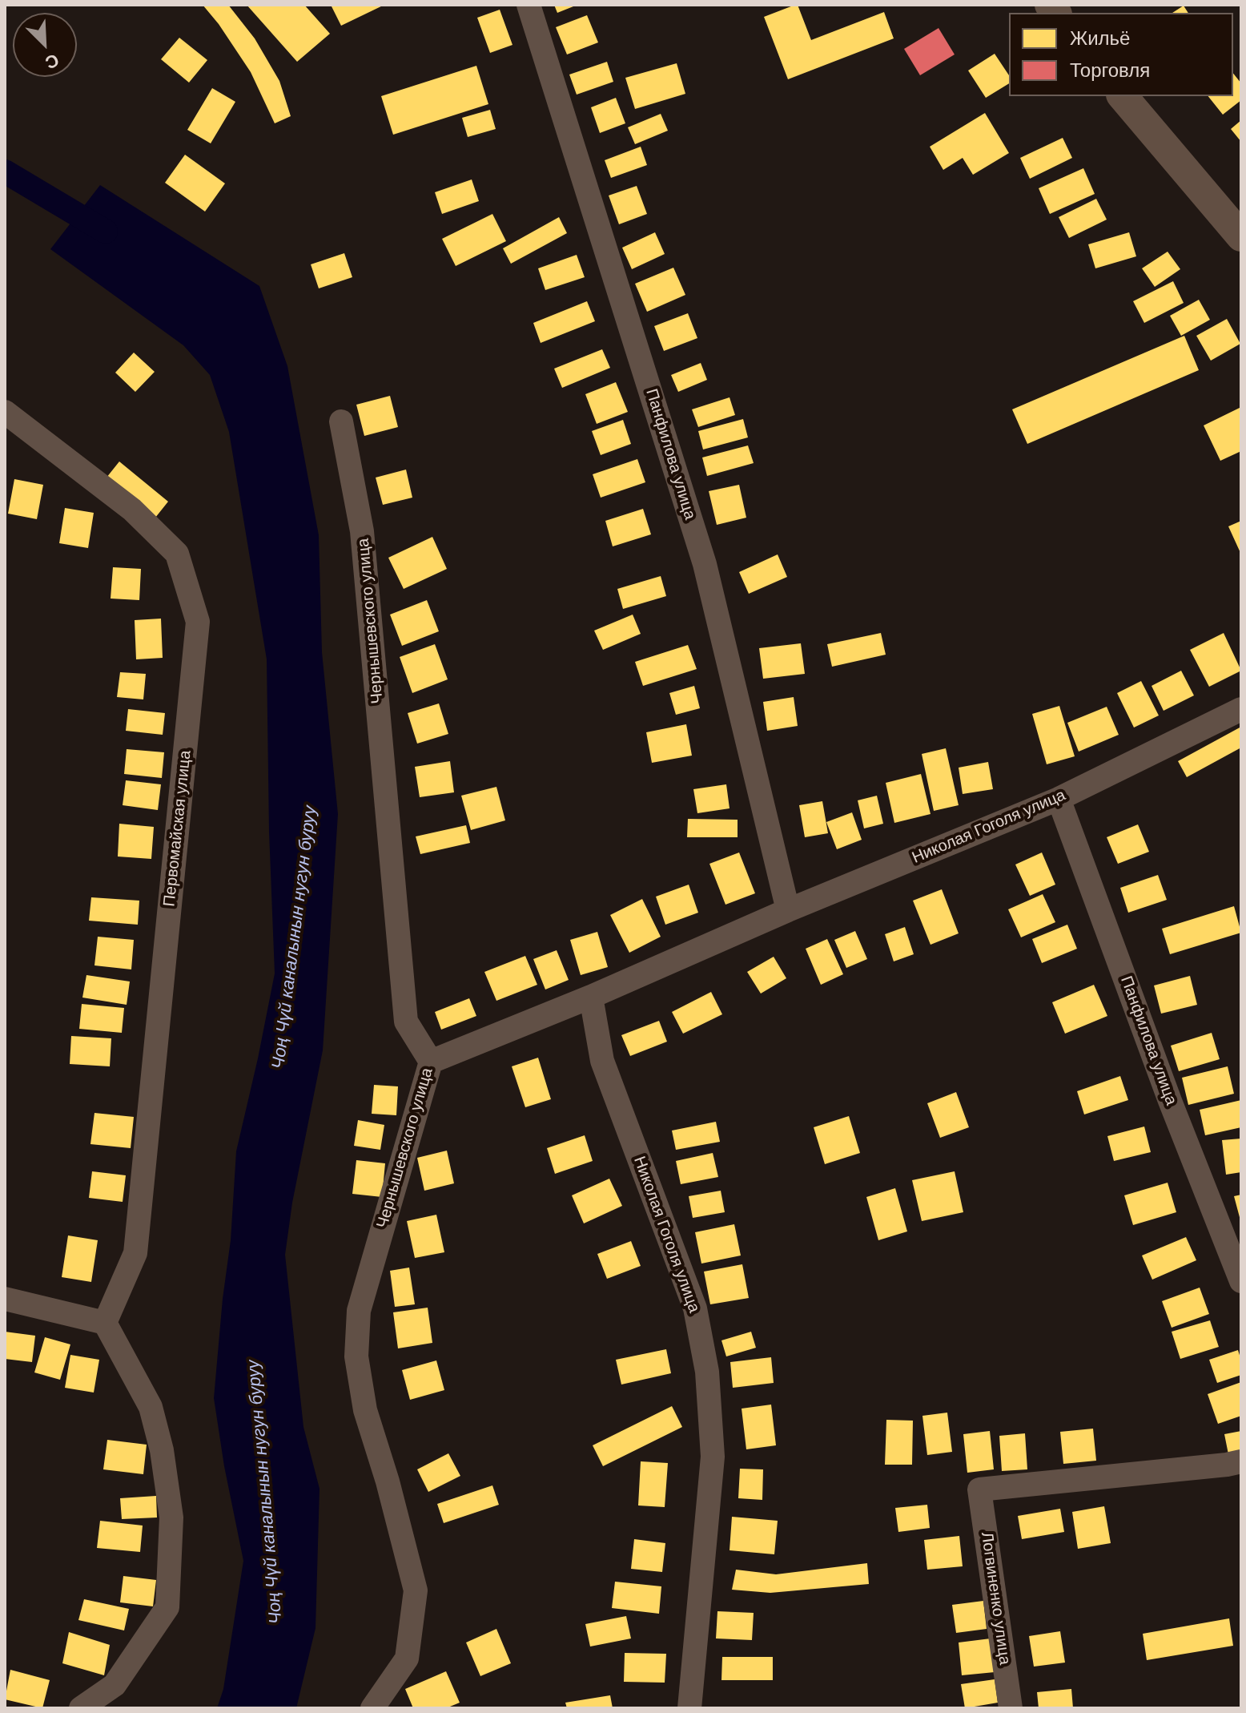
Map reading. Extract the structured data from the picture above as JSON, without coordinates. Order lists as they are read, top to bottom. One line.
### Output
{"streets":{"street":["Панфилова улица","Чернышевского улица","Николая Гоголя улица","Первомайская улица","Логвиненко улица"]},"crossings":[["Панфилова улица","Николая Гоголя улица"],["Чернышевского улица","Николая Гоголя улица"]],"water":["Чоң Чүй каналынын нугун буруу"],"legend":["Жильё","Торговля"],"north":"bottom right"}
